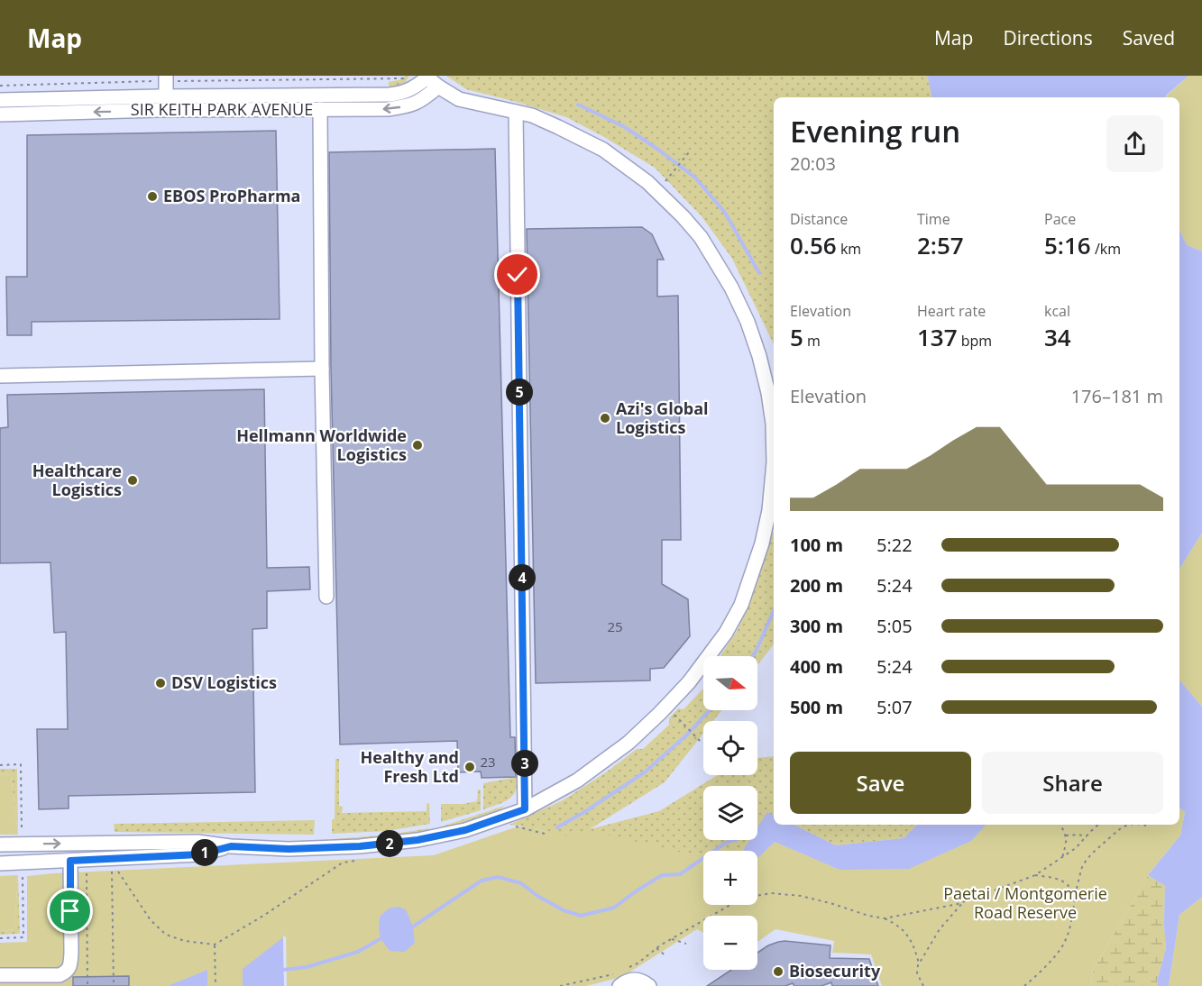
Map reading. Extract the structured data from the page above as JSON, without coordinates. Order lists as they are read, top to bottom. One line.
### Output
{"streets":{"street":["SIR KEITH PARK AVENUE"]},"parks":["Paetai / Montgomerie Road Reserve"],"places":["EBOS ProPharma","Azi's Global Logistics","Hellmann Worldwide Logistics","Healthcare Logistics","DSV Logistics","Healthy and Fresh Ltd","Biosecurity"],"house_numbers":["25","23"],"north":"right","page":{"header":"Map","nav":["Map","Directions","Saved"],"heading":["Evening run","20:03"],"stats":[["Distance","0.56 km"],["Time","2:57"],["Pace","5:16 /km"],["Elevation","5 m"],["Heart rate","137 bpm"],["kcal","34"]],"chart":["Elevation","176–181 m"],"pins":["5","4","3","2","1"],"list":[{"name":"100 m","note":"5:22"},{"name":"200 m","note":"5:24"},{"name":"300 m","note":"5:05"},{"name":"400 m","note":"5:24"},{"name":"500 m","note":"5:07"}],"map_buttons":["+","−"],"buttons":["Save","Share"]}}
